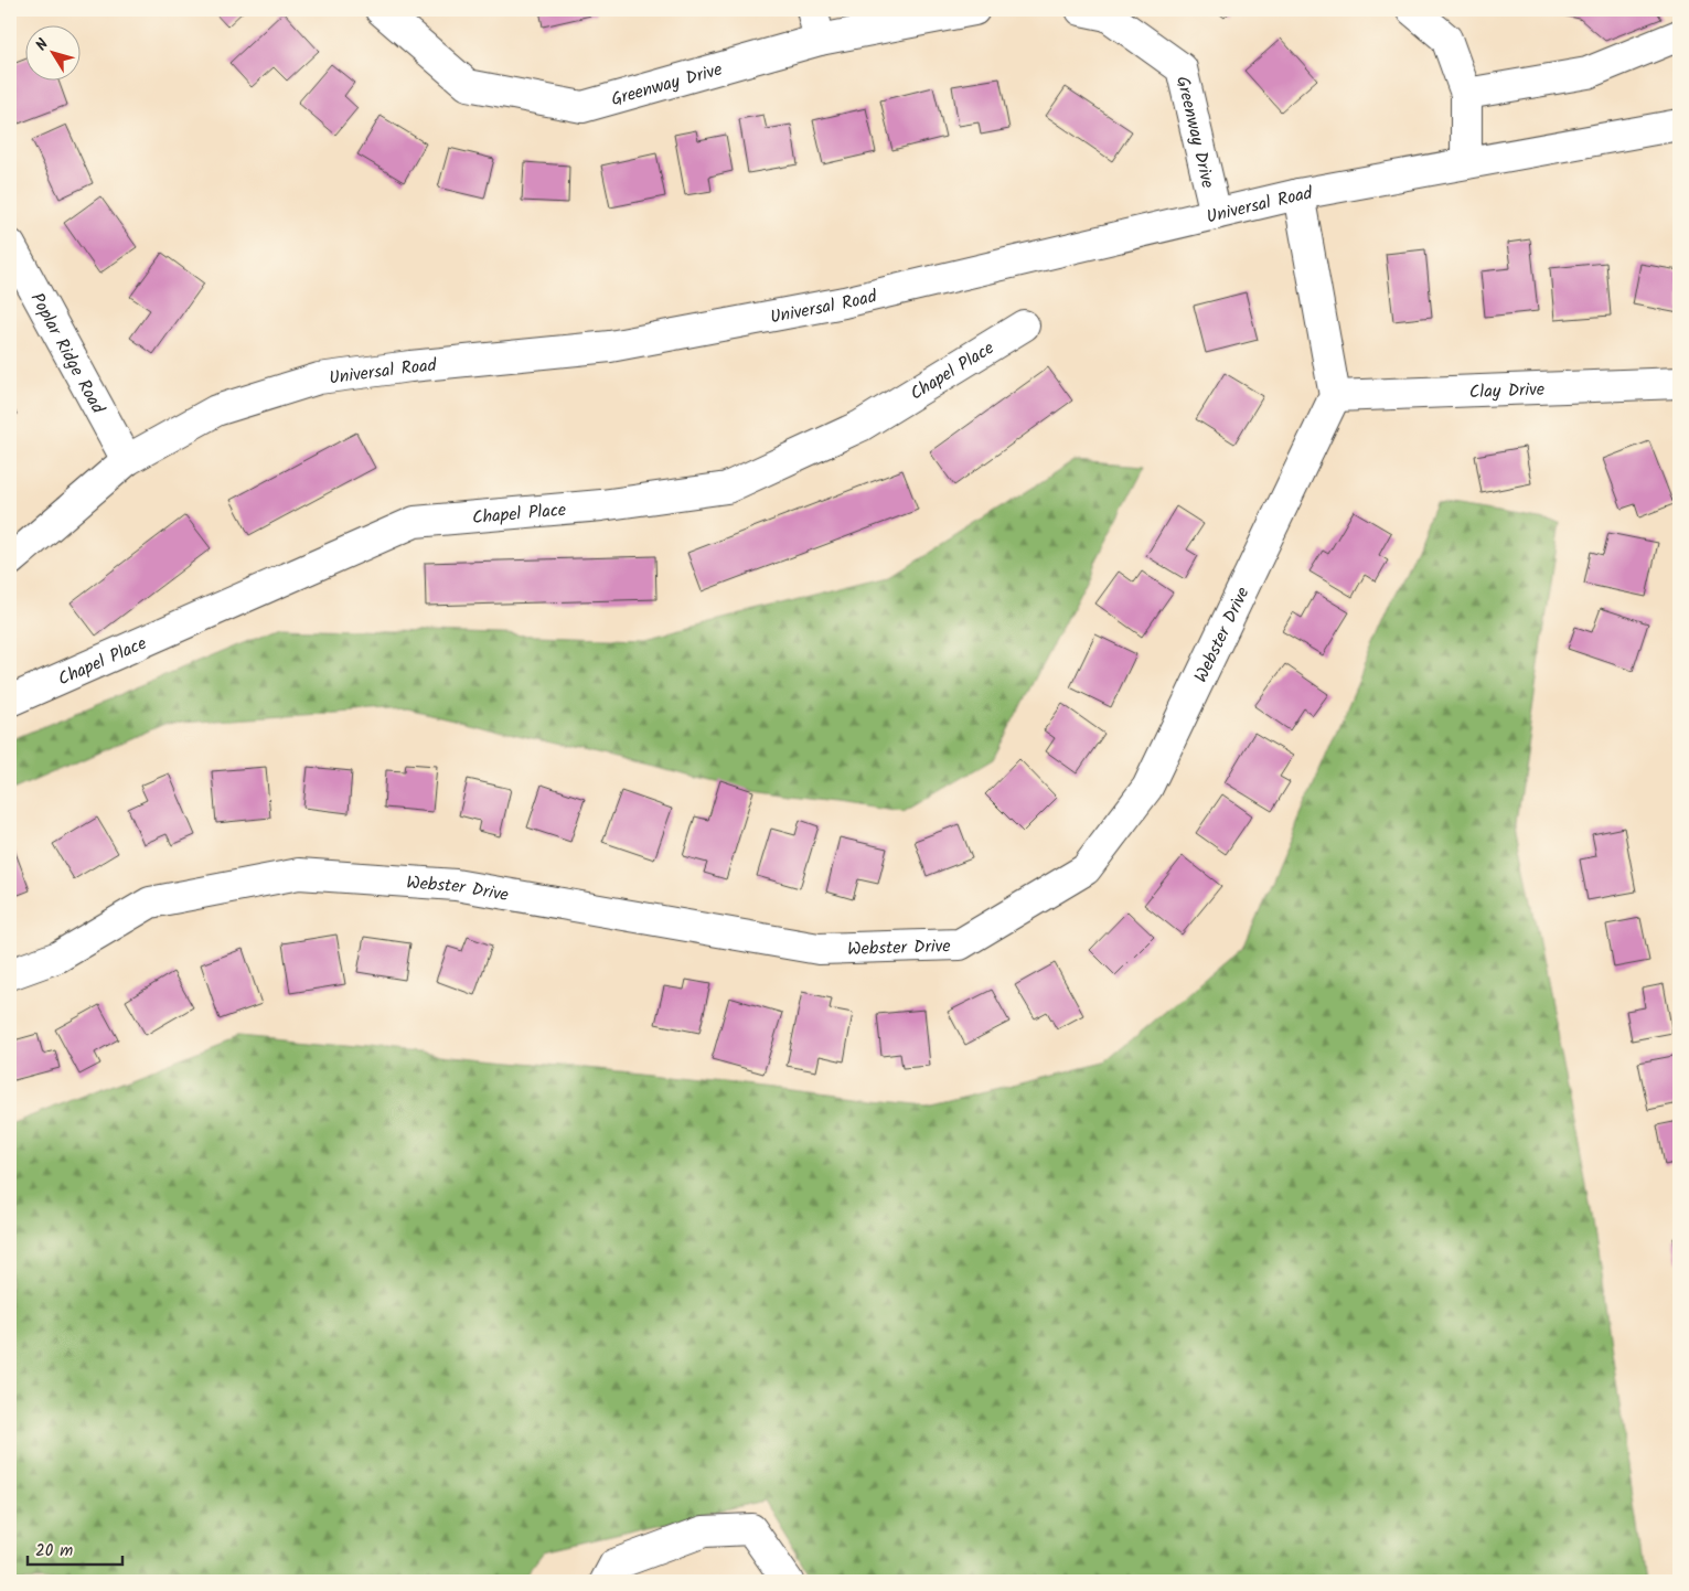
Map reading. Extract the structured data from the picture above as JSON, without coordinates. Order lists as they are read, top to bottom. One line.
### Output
{"streets":{"street":["Greenway Drive","Universal Road","Poplar Ridge Road","Chapel Place","Clay Drive","Webster Drive"]},"crossings":[["Greenway Drive","Universal Road"],["Universal Road","Poplar Ridge Road"],["Clay Drive","Webster Drive"]],"scale_bar":"20 m","north":"top left"}
